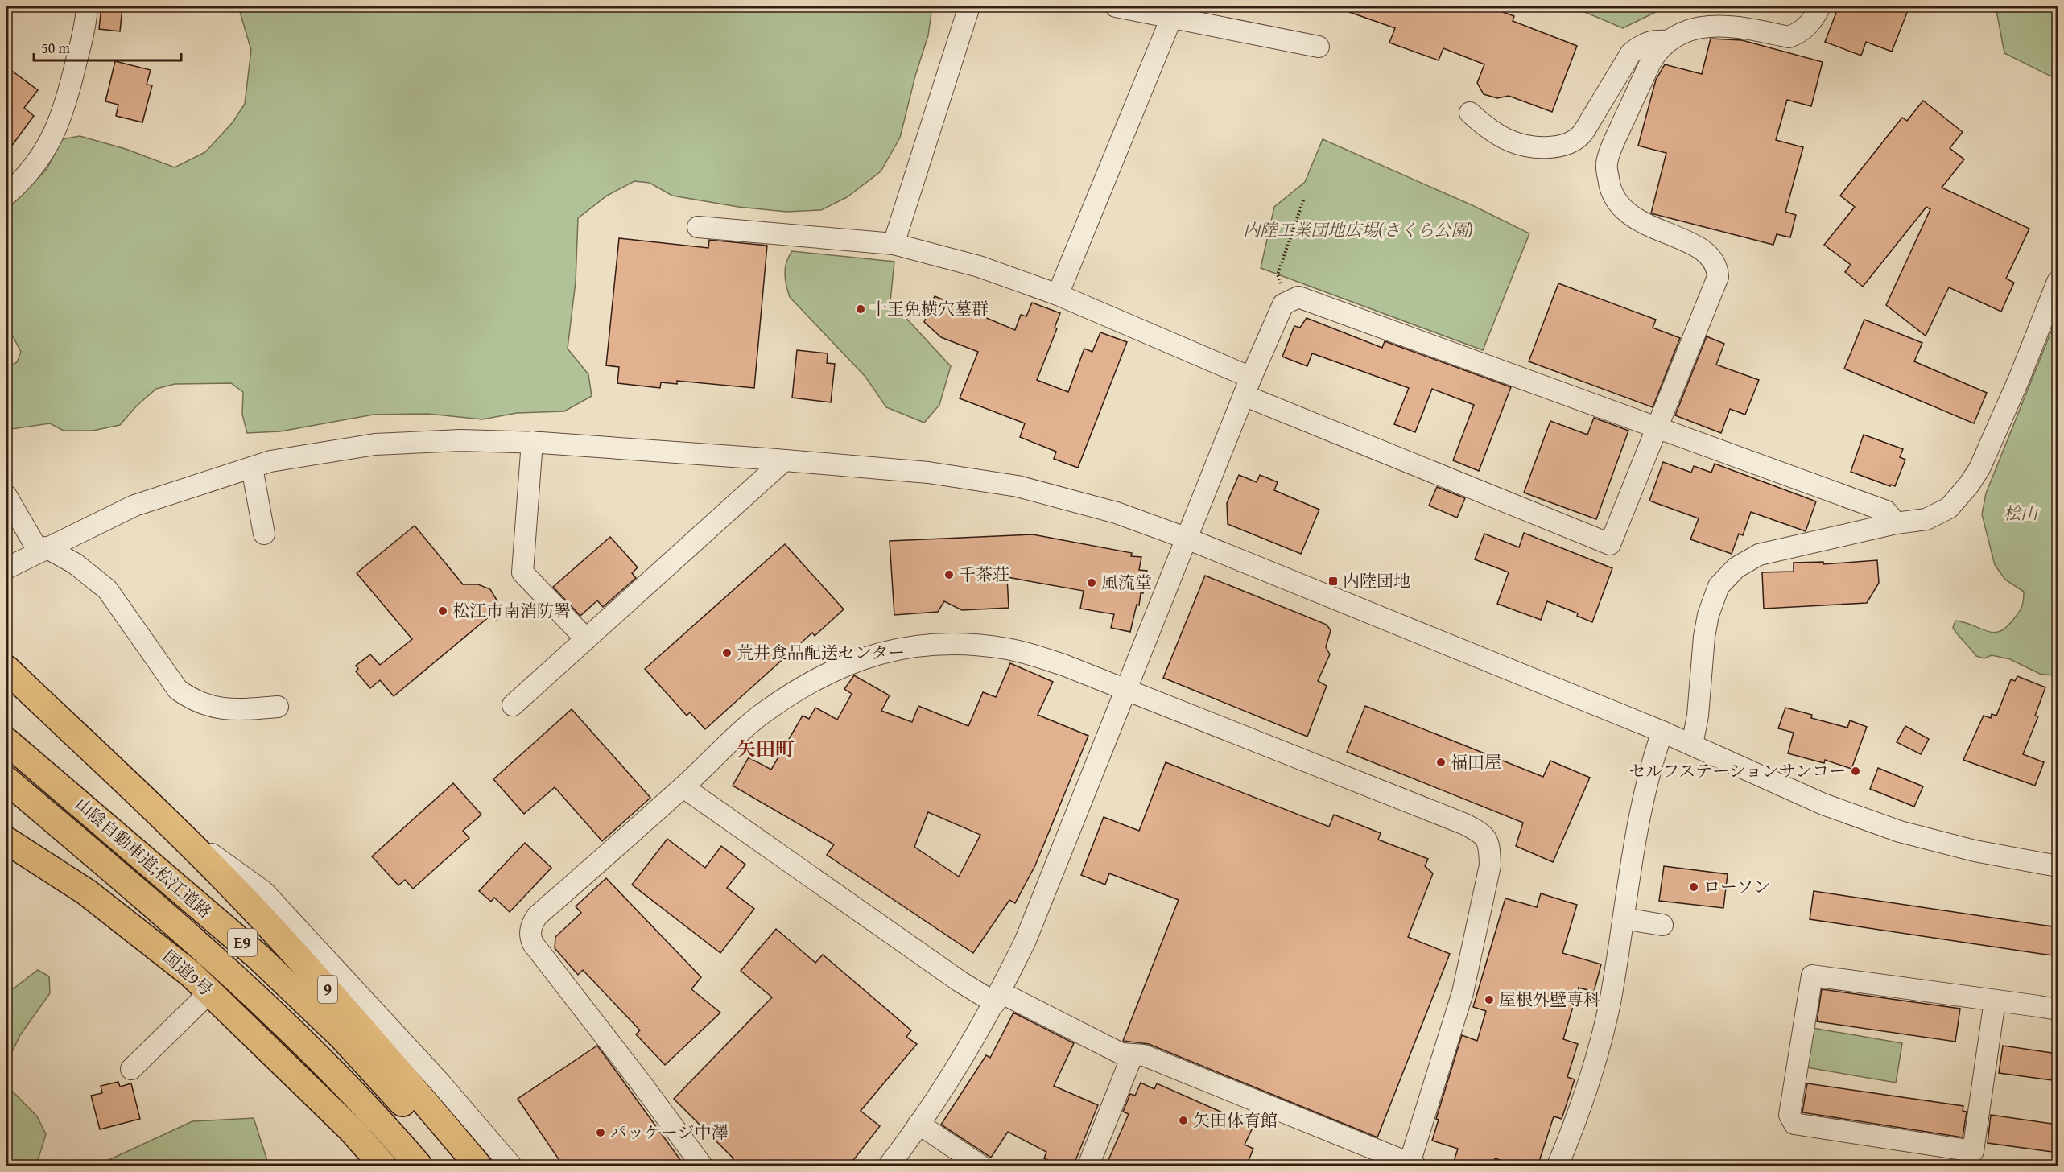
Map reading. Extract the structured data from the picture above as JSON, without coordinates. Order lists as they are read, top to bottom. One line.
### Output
{"streets":{"highway":["山陰自動車道;松江道路","E9","国道9号","9"]},"districts":["矢田町"],"parks":["内陸工業団地広場(さくら公園)","桧山"],"places":{"other":["十王免横穴墓群","千茶荘","風流堂","松江市南消防署","荒井食品配送センター","福田屋","セルフステーションサンコー","ローソン","屋根外壁専科","矢田体育館","パッケージ中澤"],"transit":["内陸団地"]},"scale_bar":"50 m"}
